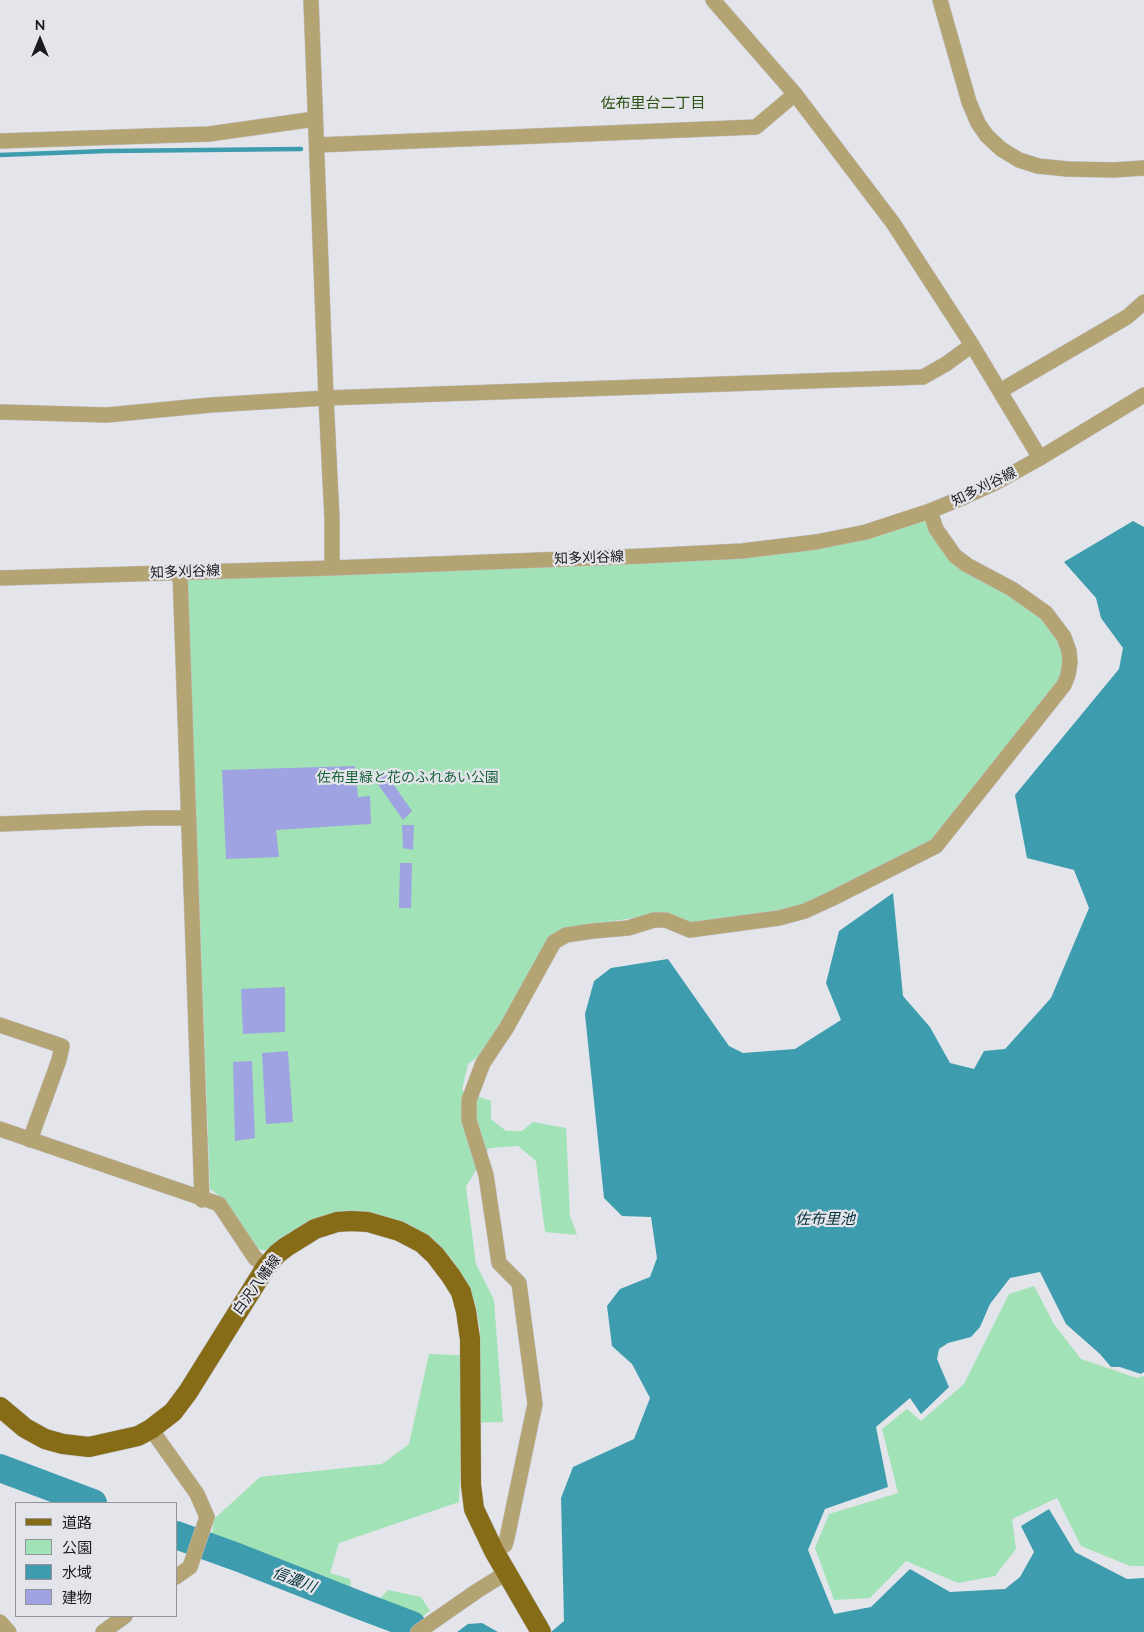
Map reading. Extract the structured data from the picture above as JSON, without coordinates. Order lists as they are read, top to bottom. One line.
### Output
{"streets":{"main road":["白沢八幡線"],"street":["知多刈谷線"]},"districts":["佐布里台二丁目"],"water":["佐布里池","信濃川"],"parks":["佐布里緑と花のふれあい公園"],"legend":["道路","公園","水域","建物"],"north":"top"}
